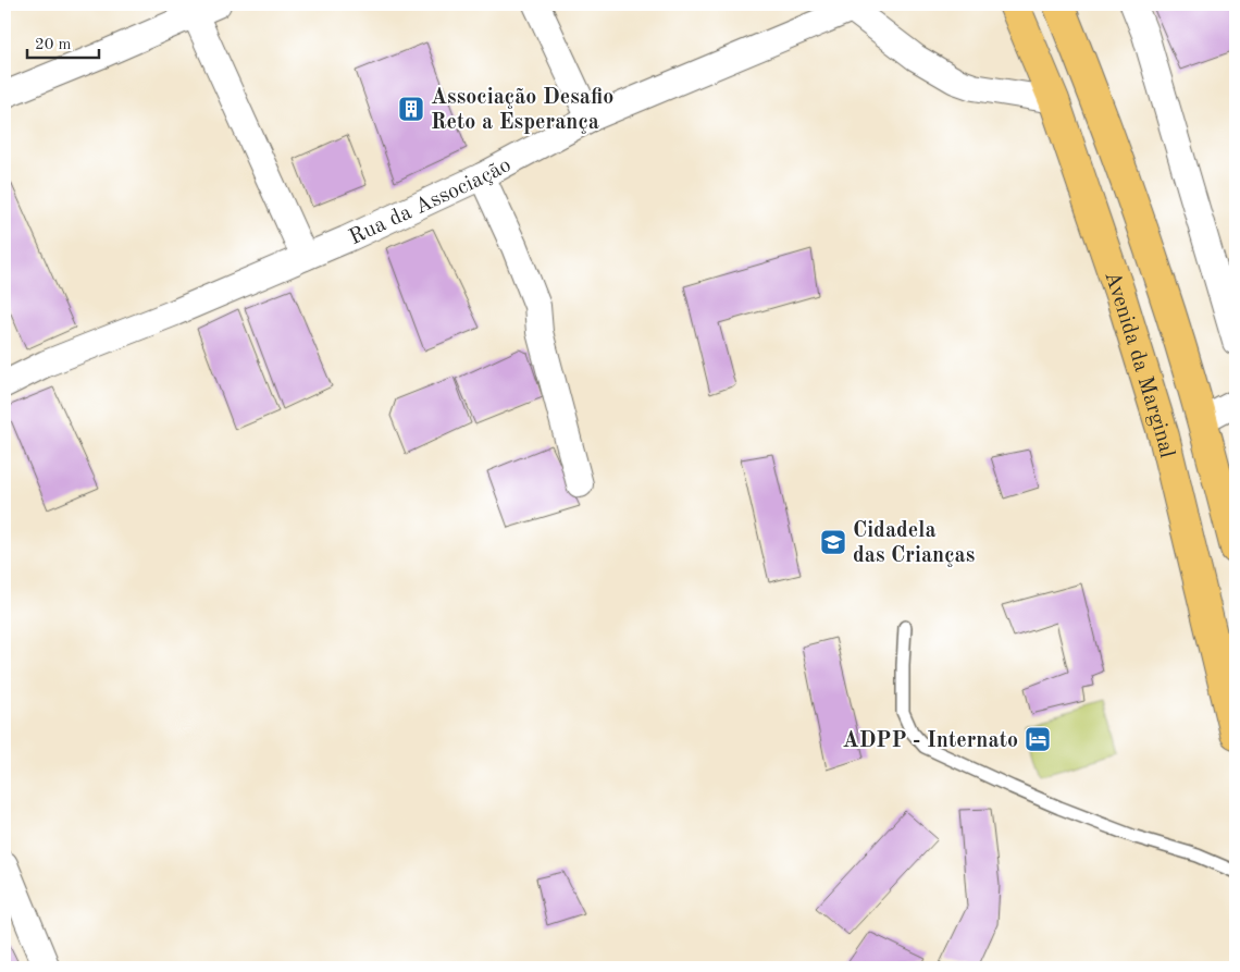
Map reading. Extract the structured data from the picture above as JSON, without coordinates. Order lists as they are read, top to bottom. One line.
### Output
{"streets":{"main road":["Avenida da Marginal"],"street":["Rua da Associação"]},"places":{"building":["Associação Desafio Reto a Esperança"],"school or university":["Cidadela das Crianças"],"hotel":["ADPP - Internato"]},"scale_bar":"20 m"}
